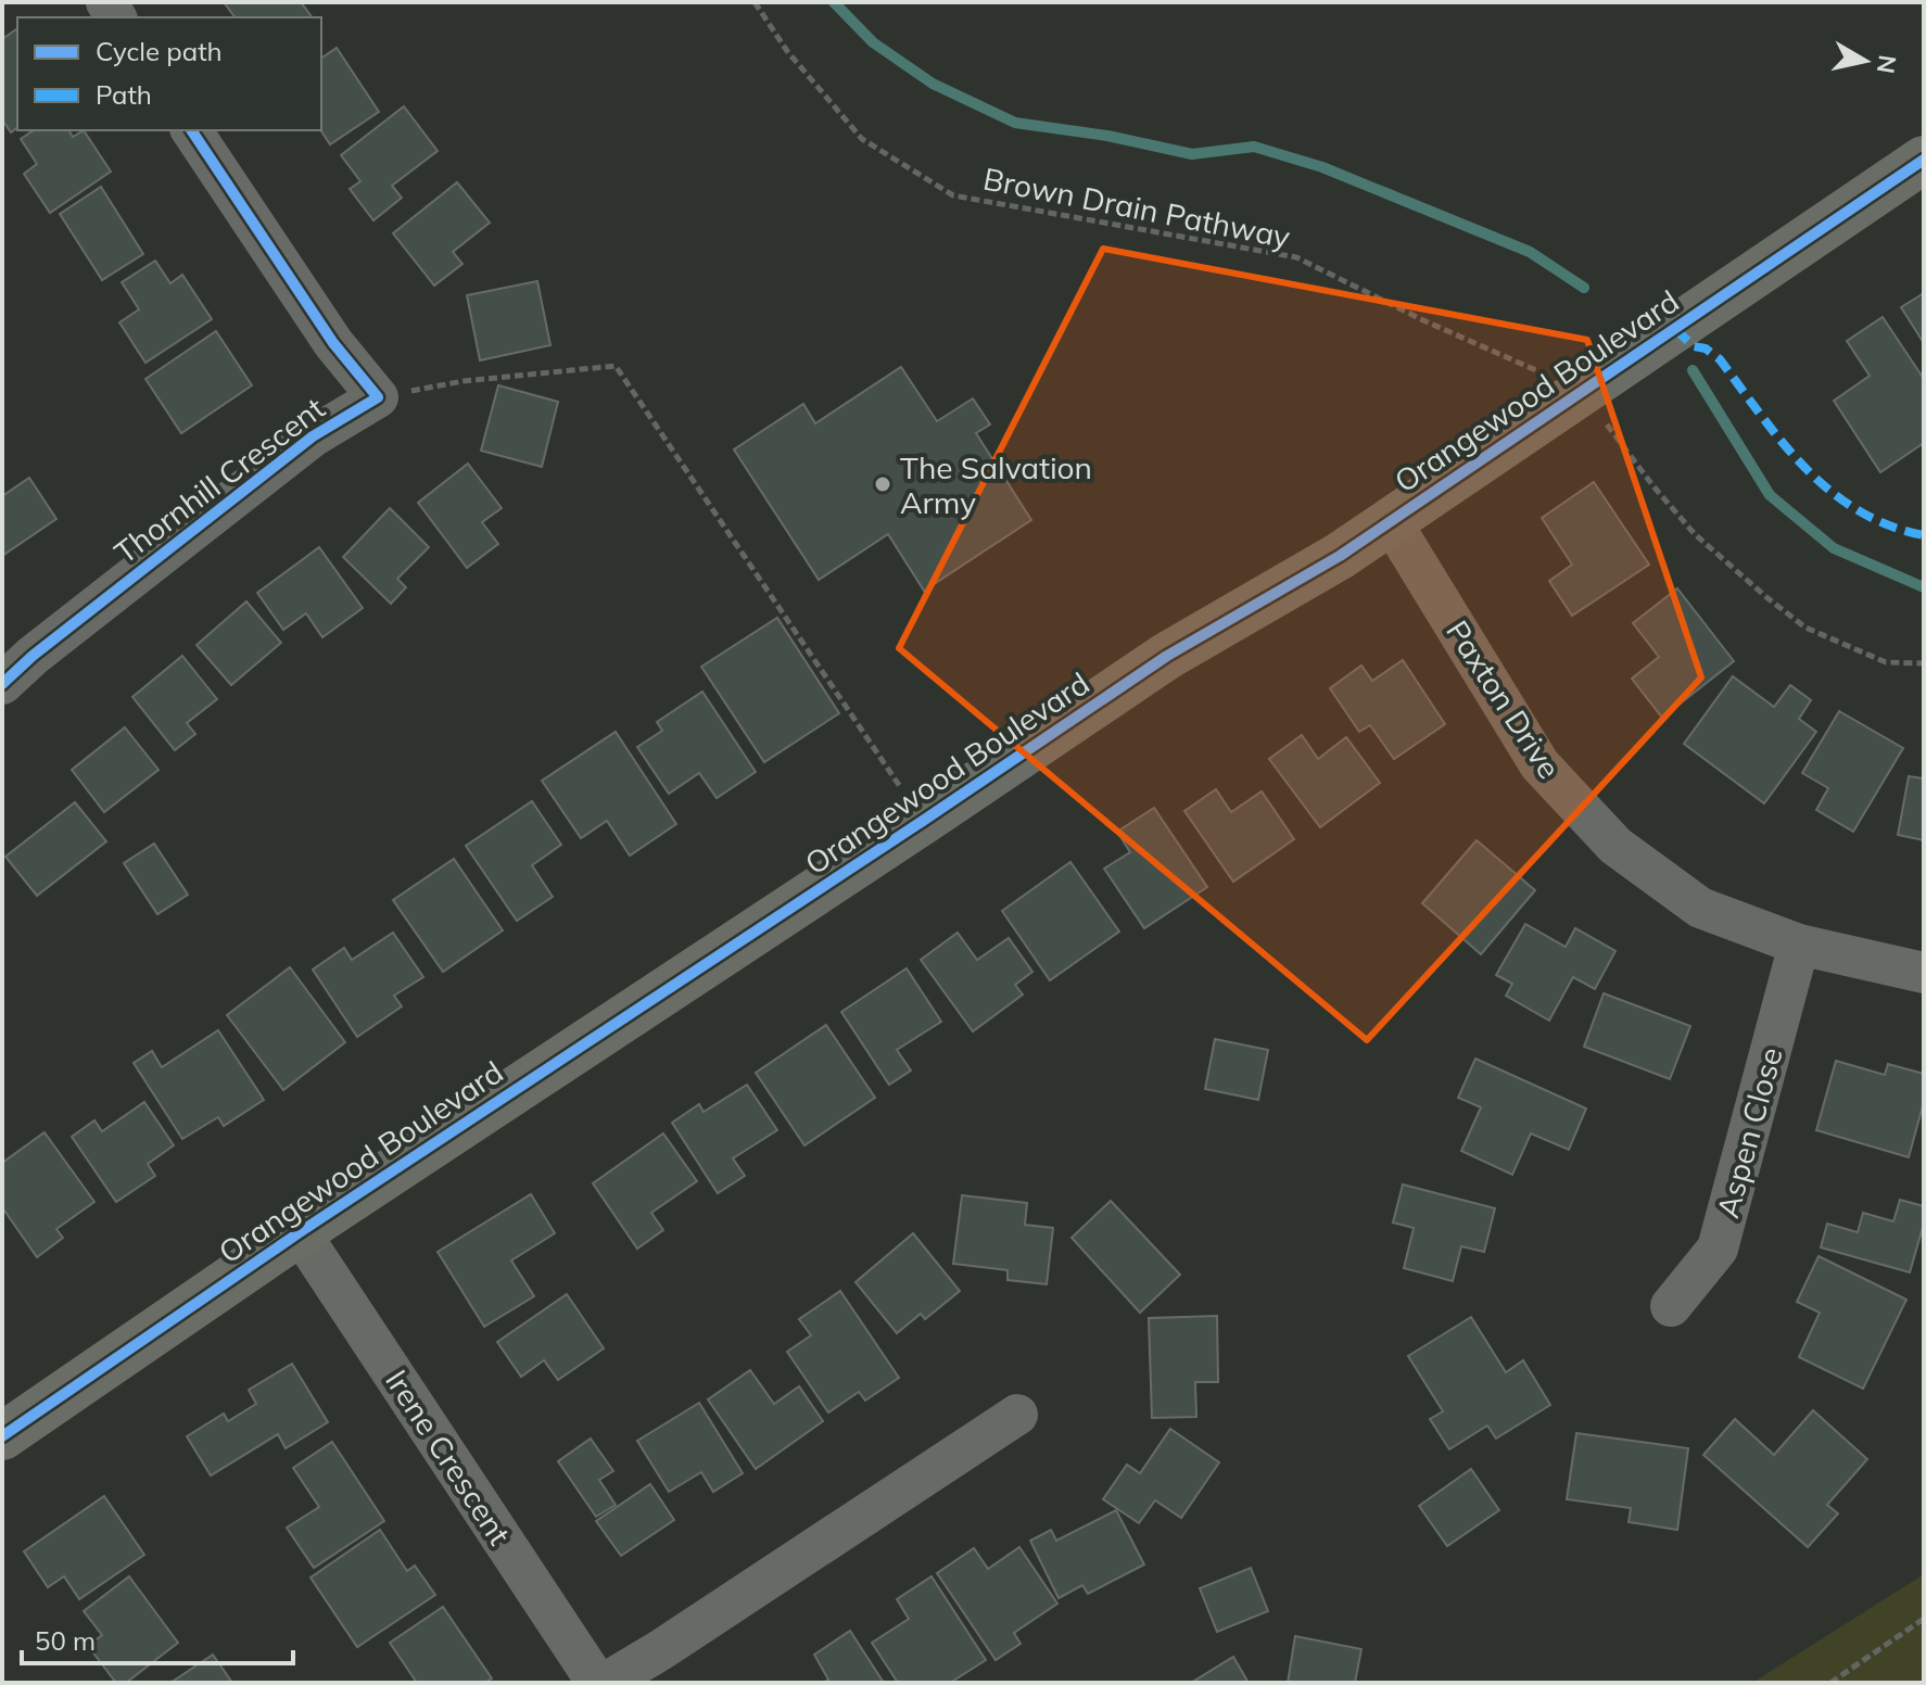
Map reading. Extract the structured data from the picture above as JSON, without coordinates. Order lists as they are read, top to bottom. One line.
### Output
{"streets":{"street":["Orangewood Boulevard","Thornhill Crescent","Paxton Drive","Aspen Close","Irene Crescent"],"path":["Brown Drain Pathway"]},"crossings":[["Brown Drain Pathway","Orangewood Boulevard"],["Orangewood Boulevard","Paxton Drive"],["Orangewood Boulevard","Irene Crescent"],["Paxton Drive","Aspen Close"]],"places":["The Salvation Army"],"legend":["Cycle path","Path"],"scale_bar":"50 m","north":"right"}
